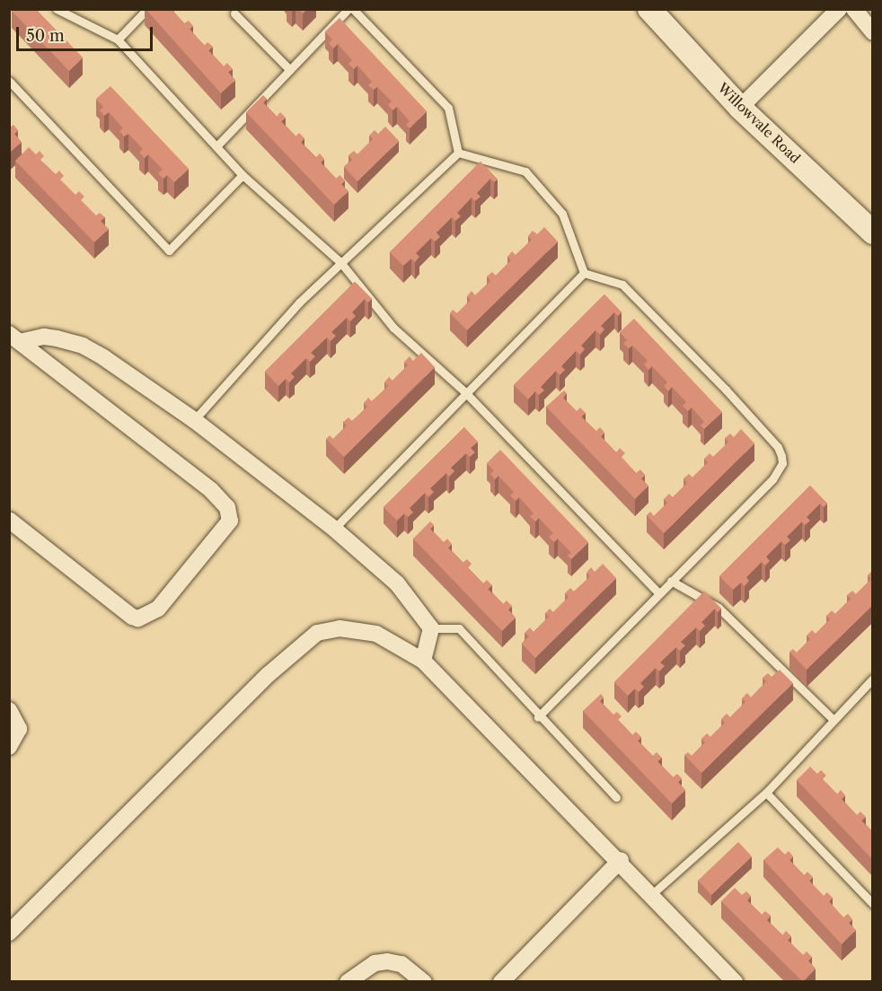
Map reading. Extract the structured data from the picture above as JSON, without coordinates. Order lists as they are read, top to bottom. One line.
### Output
{"streets":{"main road":["Willowvale Road"]},"scale_bar":"50 m"}
